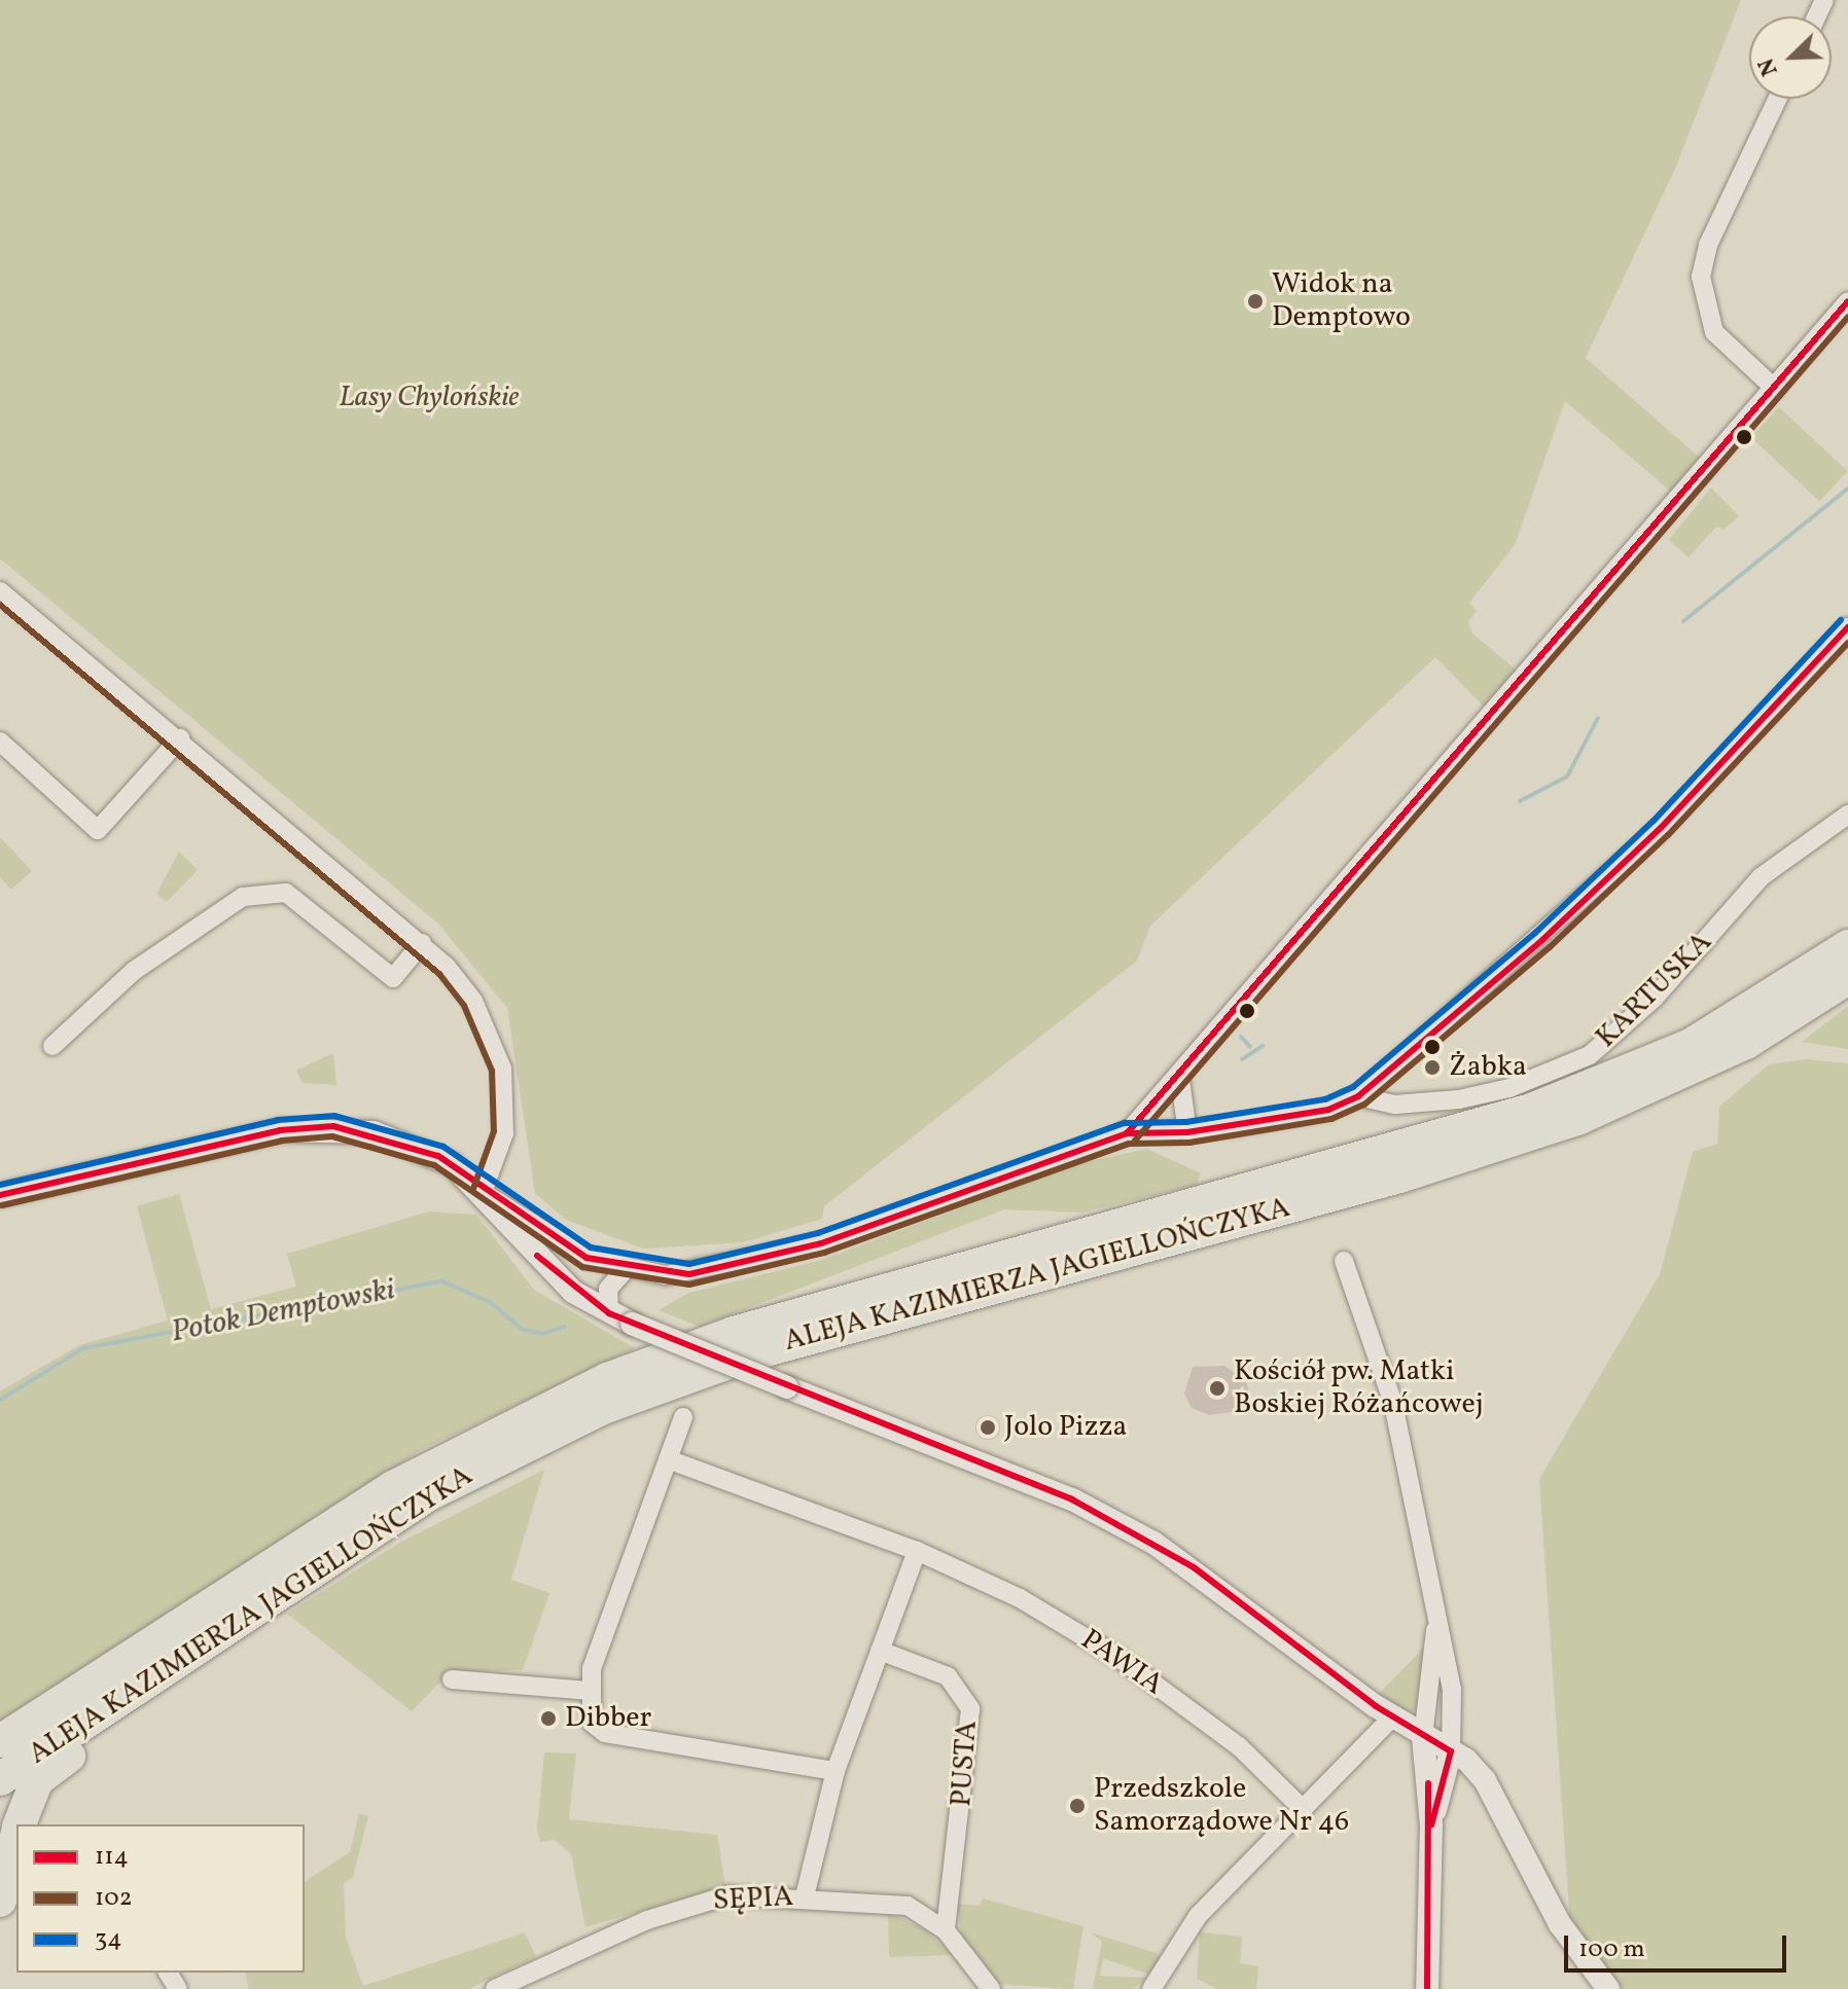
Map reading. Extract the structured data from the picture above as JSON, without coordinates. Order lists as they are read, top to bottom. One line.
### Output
{"streets":{"highway":["ALEJA KAZIMIERZA JAGIELLOŃCZYKA"],"street":["KARTUSKA","PAWIA","PUSTA","SĘPIA"]},"crossings":[["PUSTA","SĘPIA"]],"water":["Potok Demptowski"],"parks":["Lasy Chylońskie"],"places":["Widok na Demptowo","Żabka","Kościół pw. Matki Boskiej Różańcowej","Jolo Pizza","Dibber","Przedszkole Samorządowe Nr 46"],"lines":["transit line 114","transit line 102","transit line 34"],"legend":["114","102","34"],"scale_bar":"100 m","north":"bottom left"}
